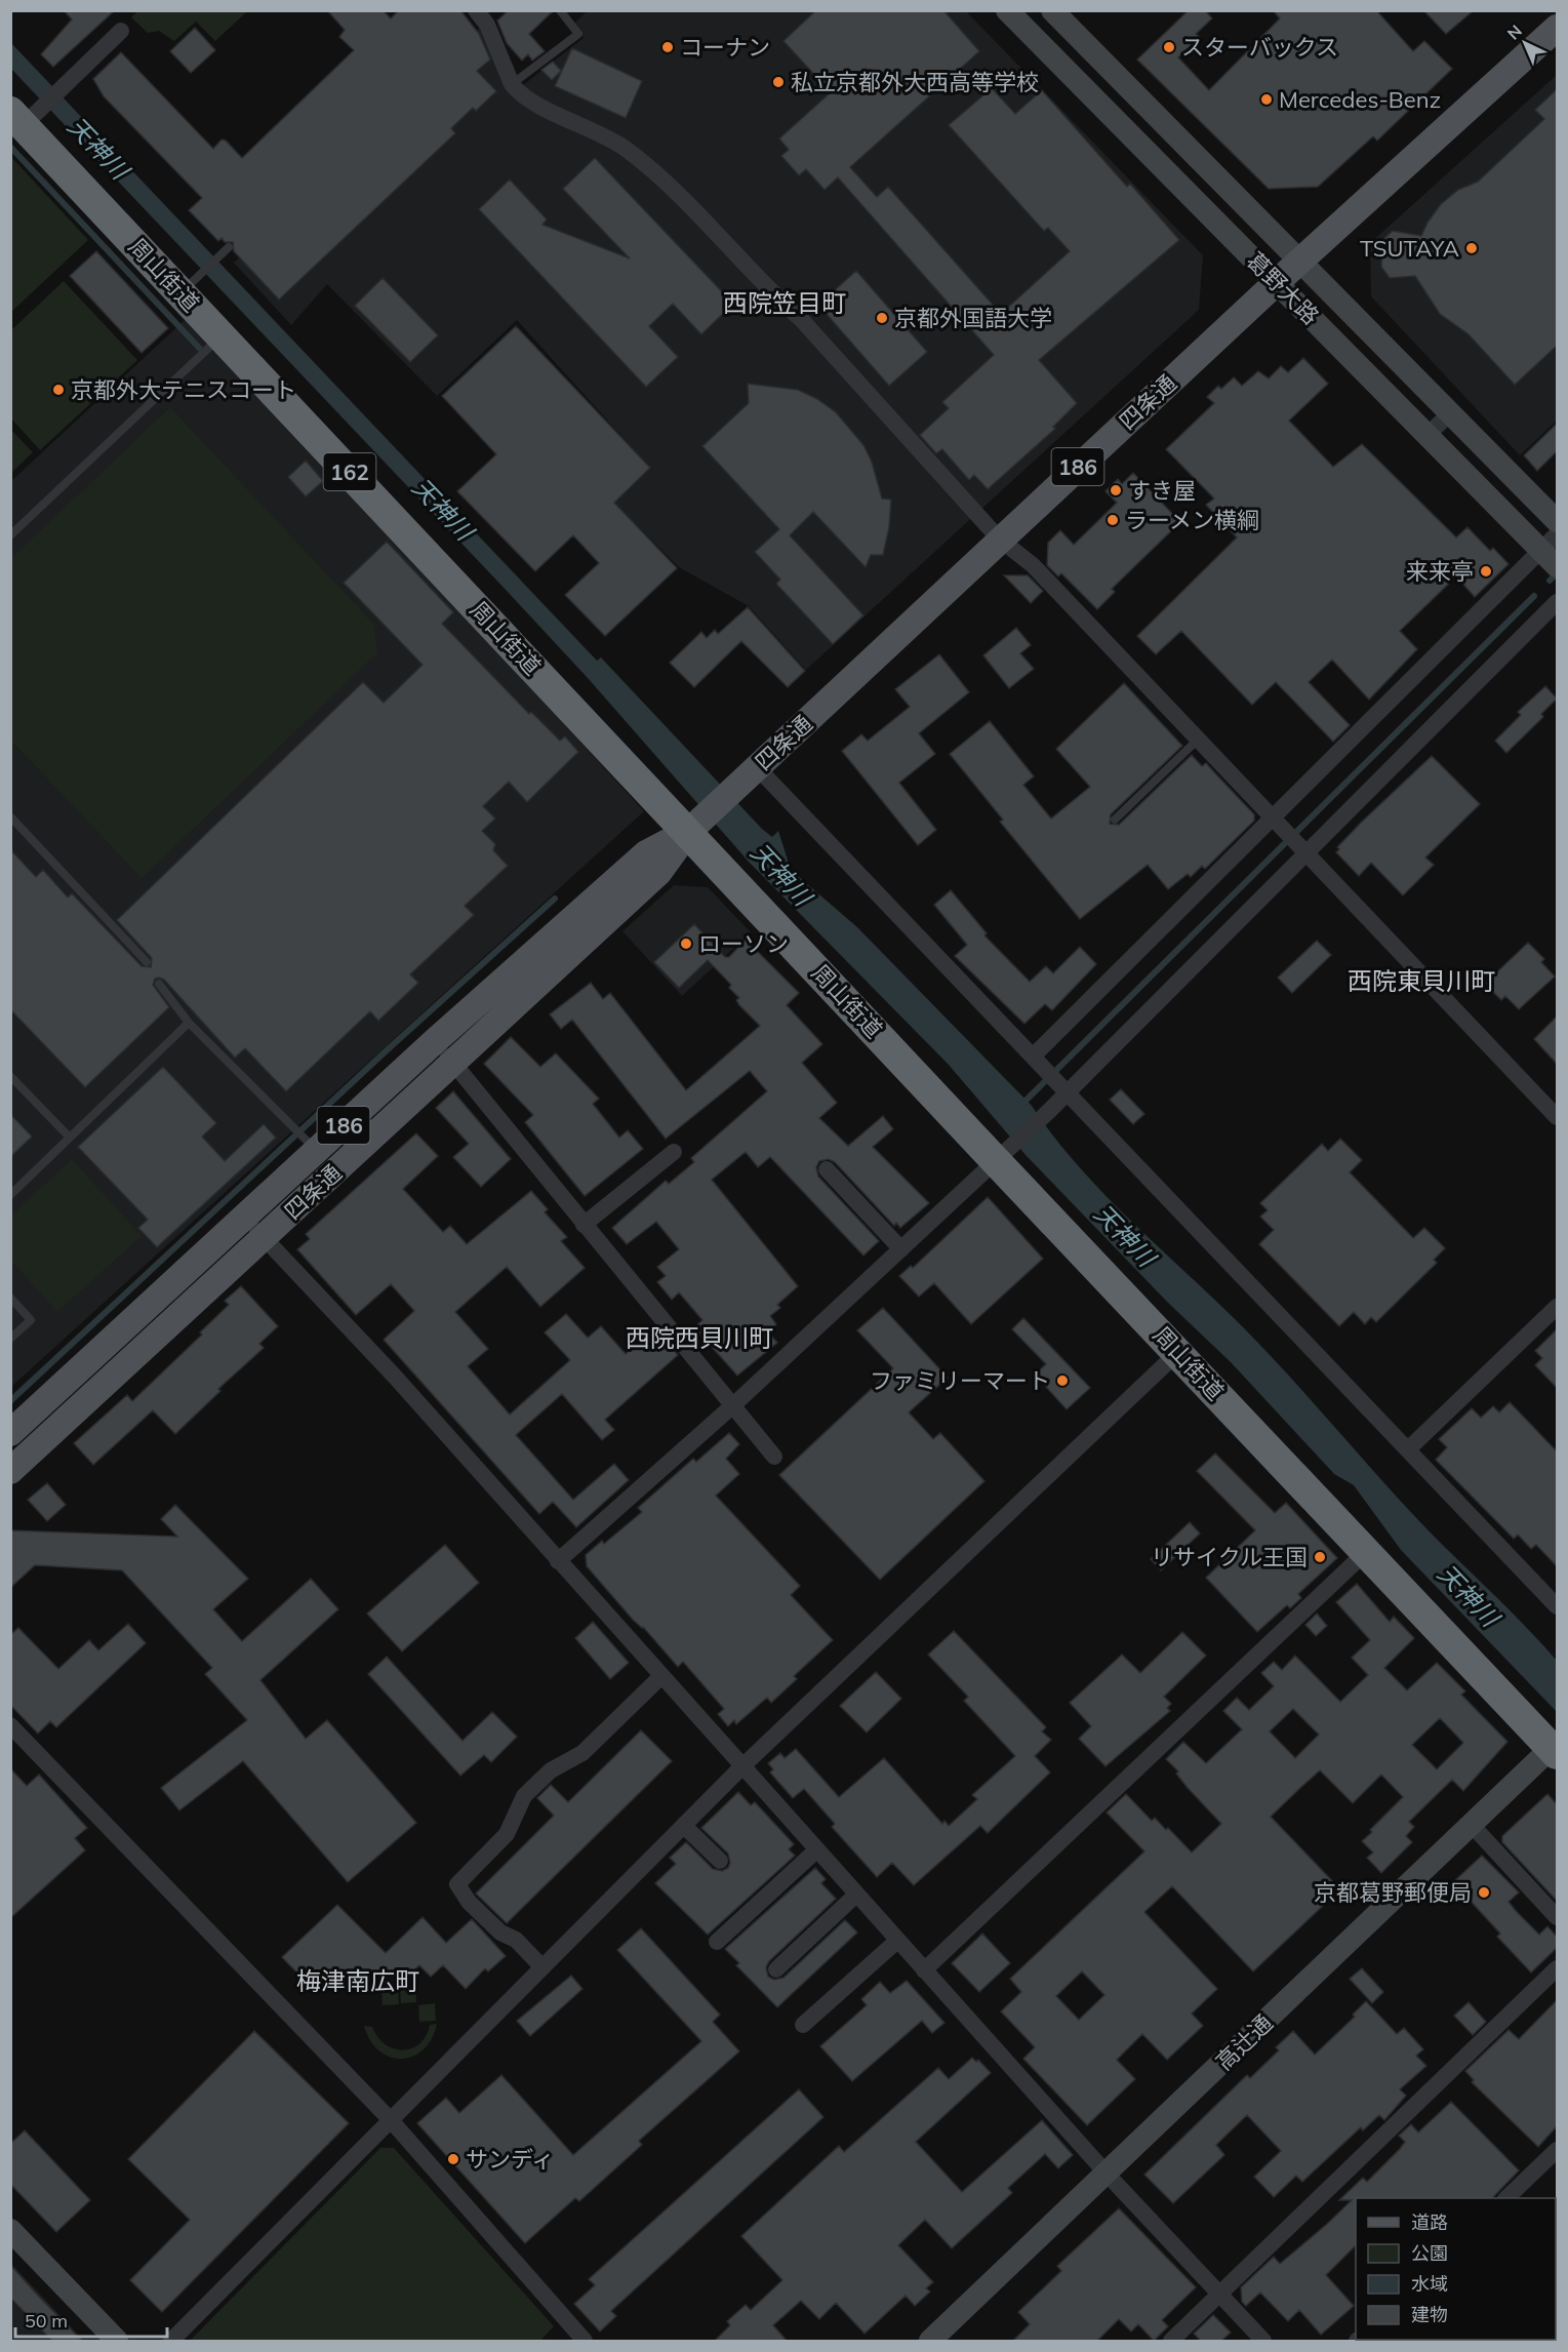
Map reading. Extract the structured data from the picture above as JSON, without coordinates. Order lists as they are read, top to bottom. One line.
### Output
{"streets":{"highway":["周山街道","162"],"main road":["四条通","186"],"street":["葛野大路","高辻通"]},"crossings":[["周山街道","四条通"],["周山街道","高辻通"],["葛野大路","四条通"]],"districts":["西院笠目町","西院東貝川町","西院西貝川町","梅津南広町"],"water":["天神川"],"places":["コーナン","スターバックス","私立京都外大西高等学校","Mercedes-Benz","TSUTAYA","京都外国語大学","京都外大テニスコート","すき屋","ラーメン横綱","来来亭","ローソン","ファミリーマート","リサイクル王国","京都葛野郵便局","サンディ"],"legend":["道路","公園","水域","建物"],"scale_bar":"50 m","north":"top left"}
